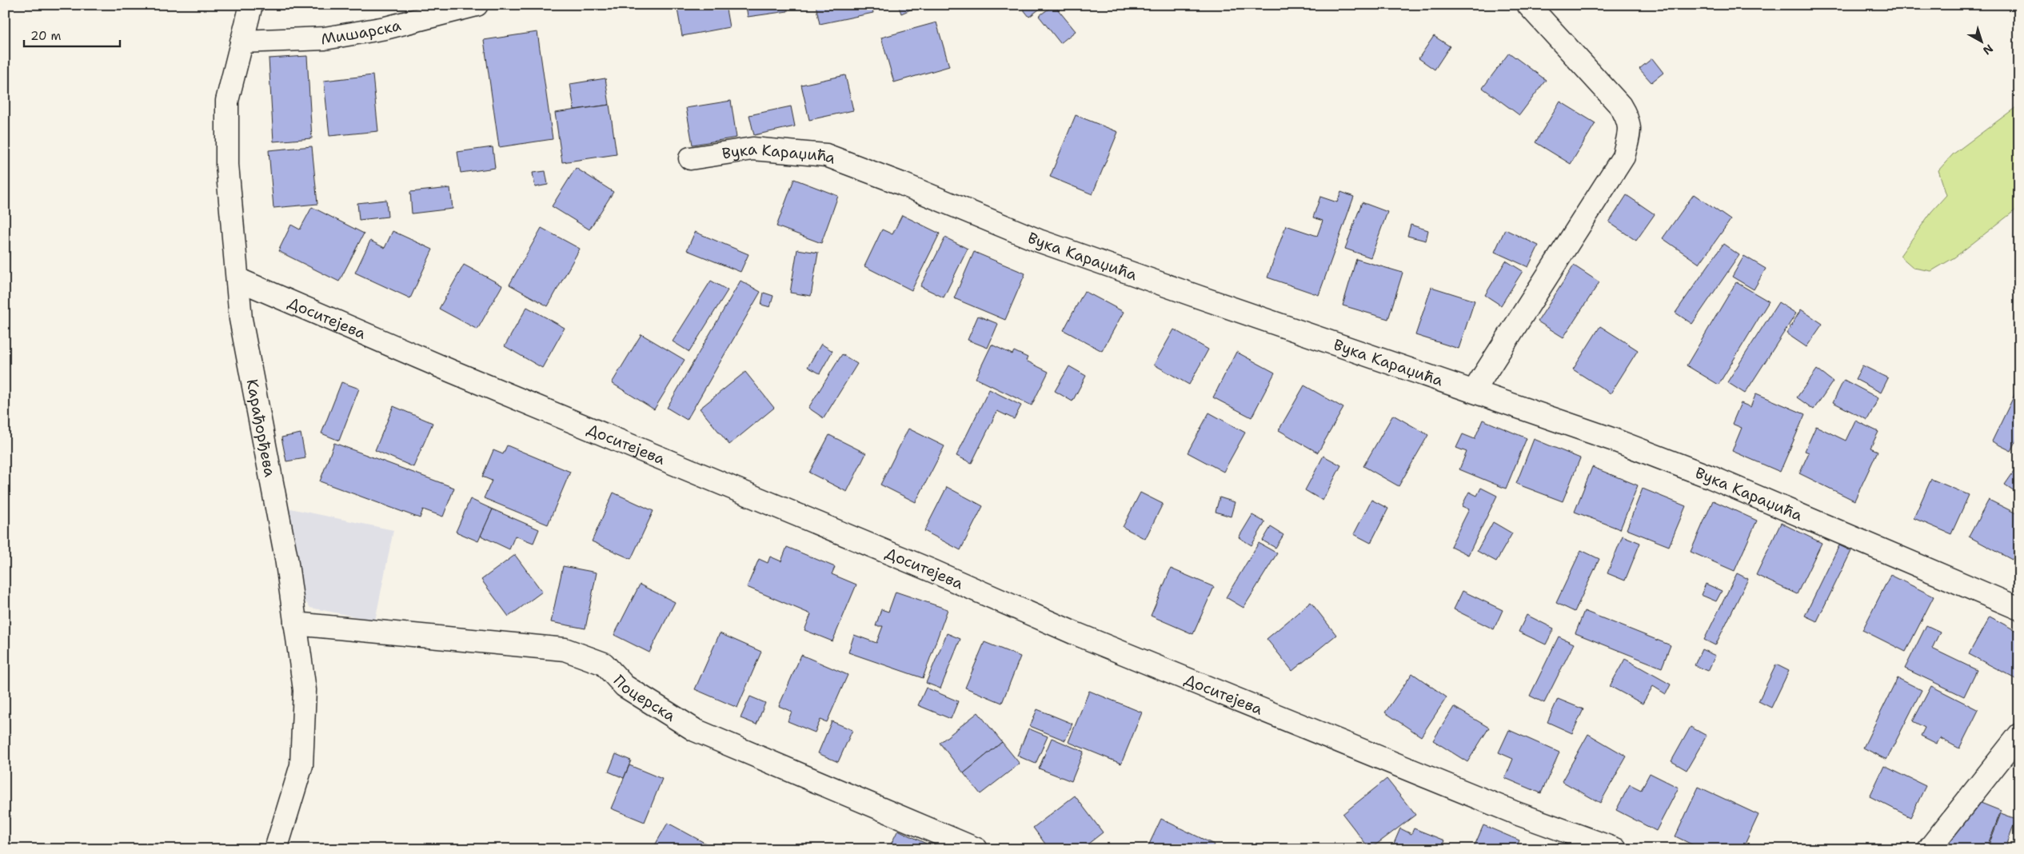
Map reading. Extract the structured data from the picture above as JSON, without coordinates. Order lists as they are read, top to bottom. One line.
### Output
{"streets":{"street":["Мишарска","Вука Караџића","Доситејева","Карађорђева","Поцерска"]},"crossings":[["Мишарска","Карађорђева"],["Доситејева","Карађорђева"],["Карађорђева","Поцерска"]],"scale_bar":"20 m","north":"bottom right"}
